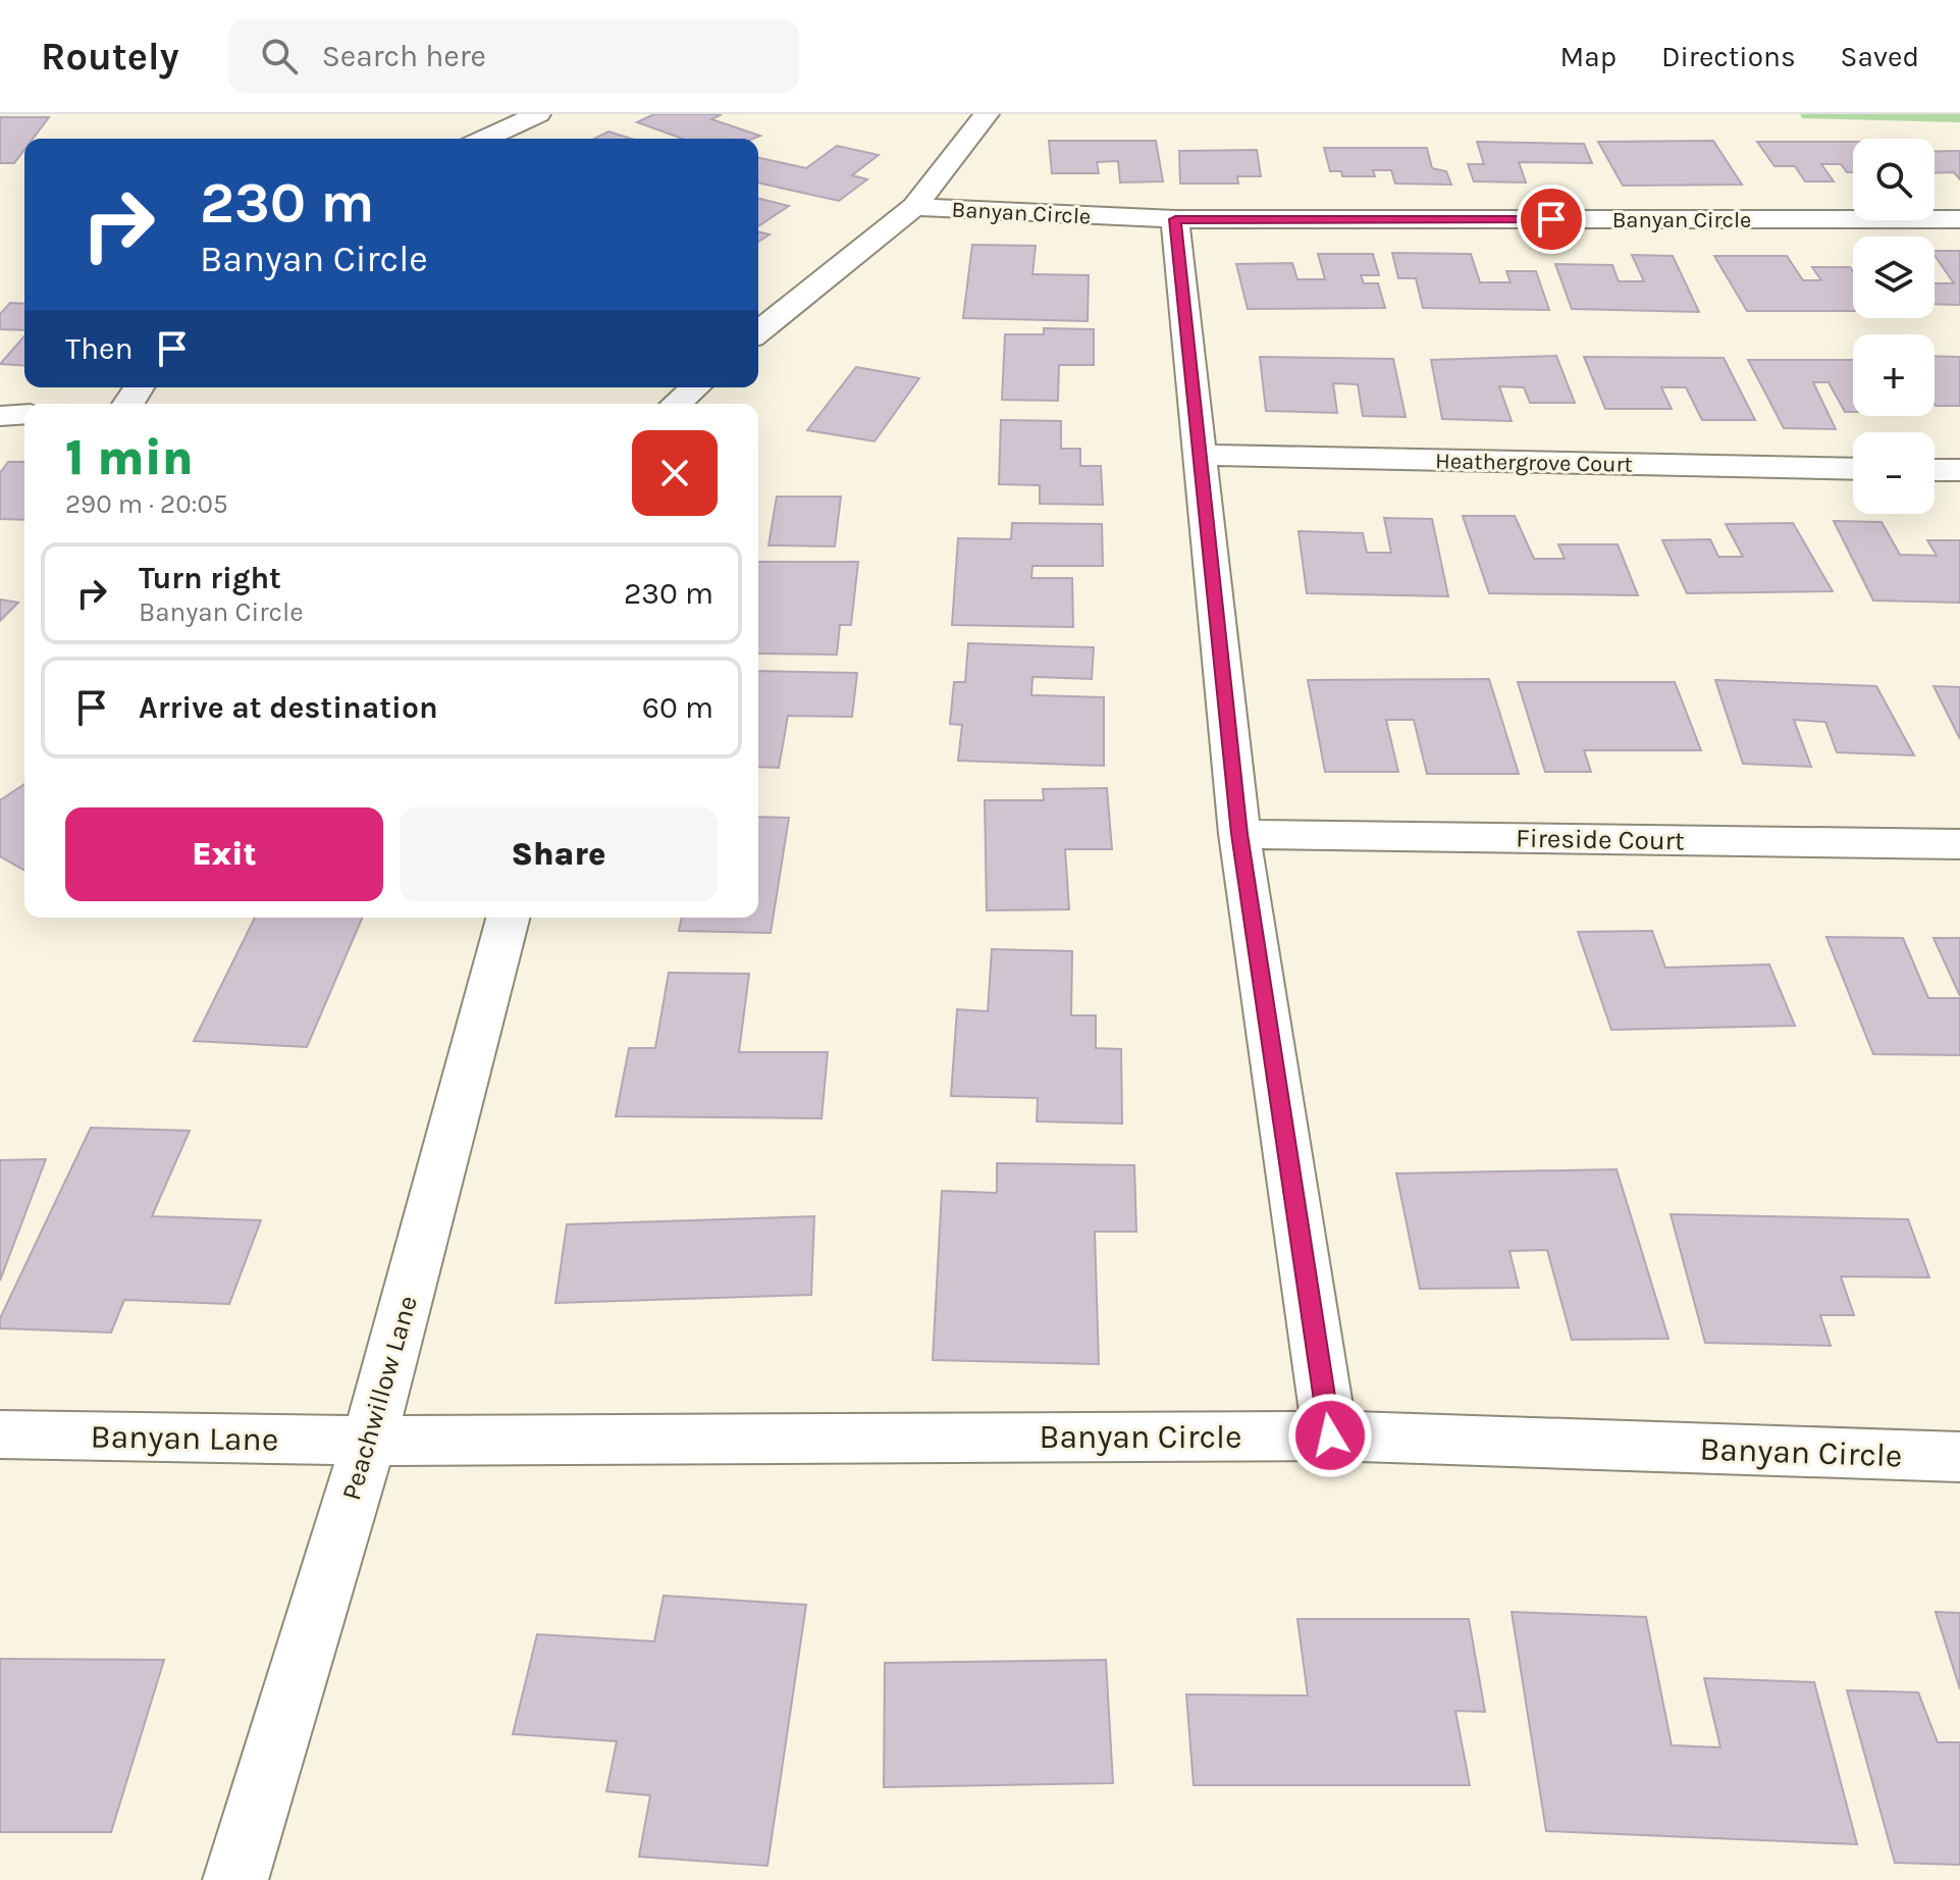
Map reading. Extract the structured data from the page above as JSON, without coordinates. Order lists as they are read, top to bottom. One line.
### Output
{"streets":{"street":["Banyan Circle","Heathergrove Court","Fireside Court","Peachwillow Lane","Banyan Lane"]},"crossings":[["Banyan Circle","Peachwillow Lane"],["Banyan Circle","Banyan Lane"],["Peachwillow Lane","Banyan Lane"]],"page":{"header":"Routely","search":"Search here","nav":["Map","Directions","Saved"],"map_buttons":["+","−"],"turn":["230 m","Banyan Circle"],"then":"Then","heading":["1 min","290 m · 20:05"],"list":[{"name":"Turn right","note":"Banyan Circle","value":"230 m"},{"name":"Arrive at destination","value":"60 m"}],"buttons":["Exit","Share"]}}
